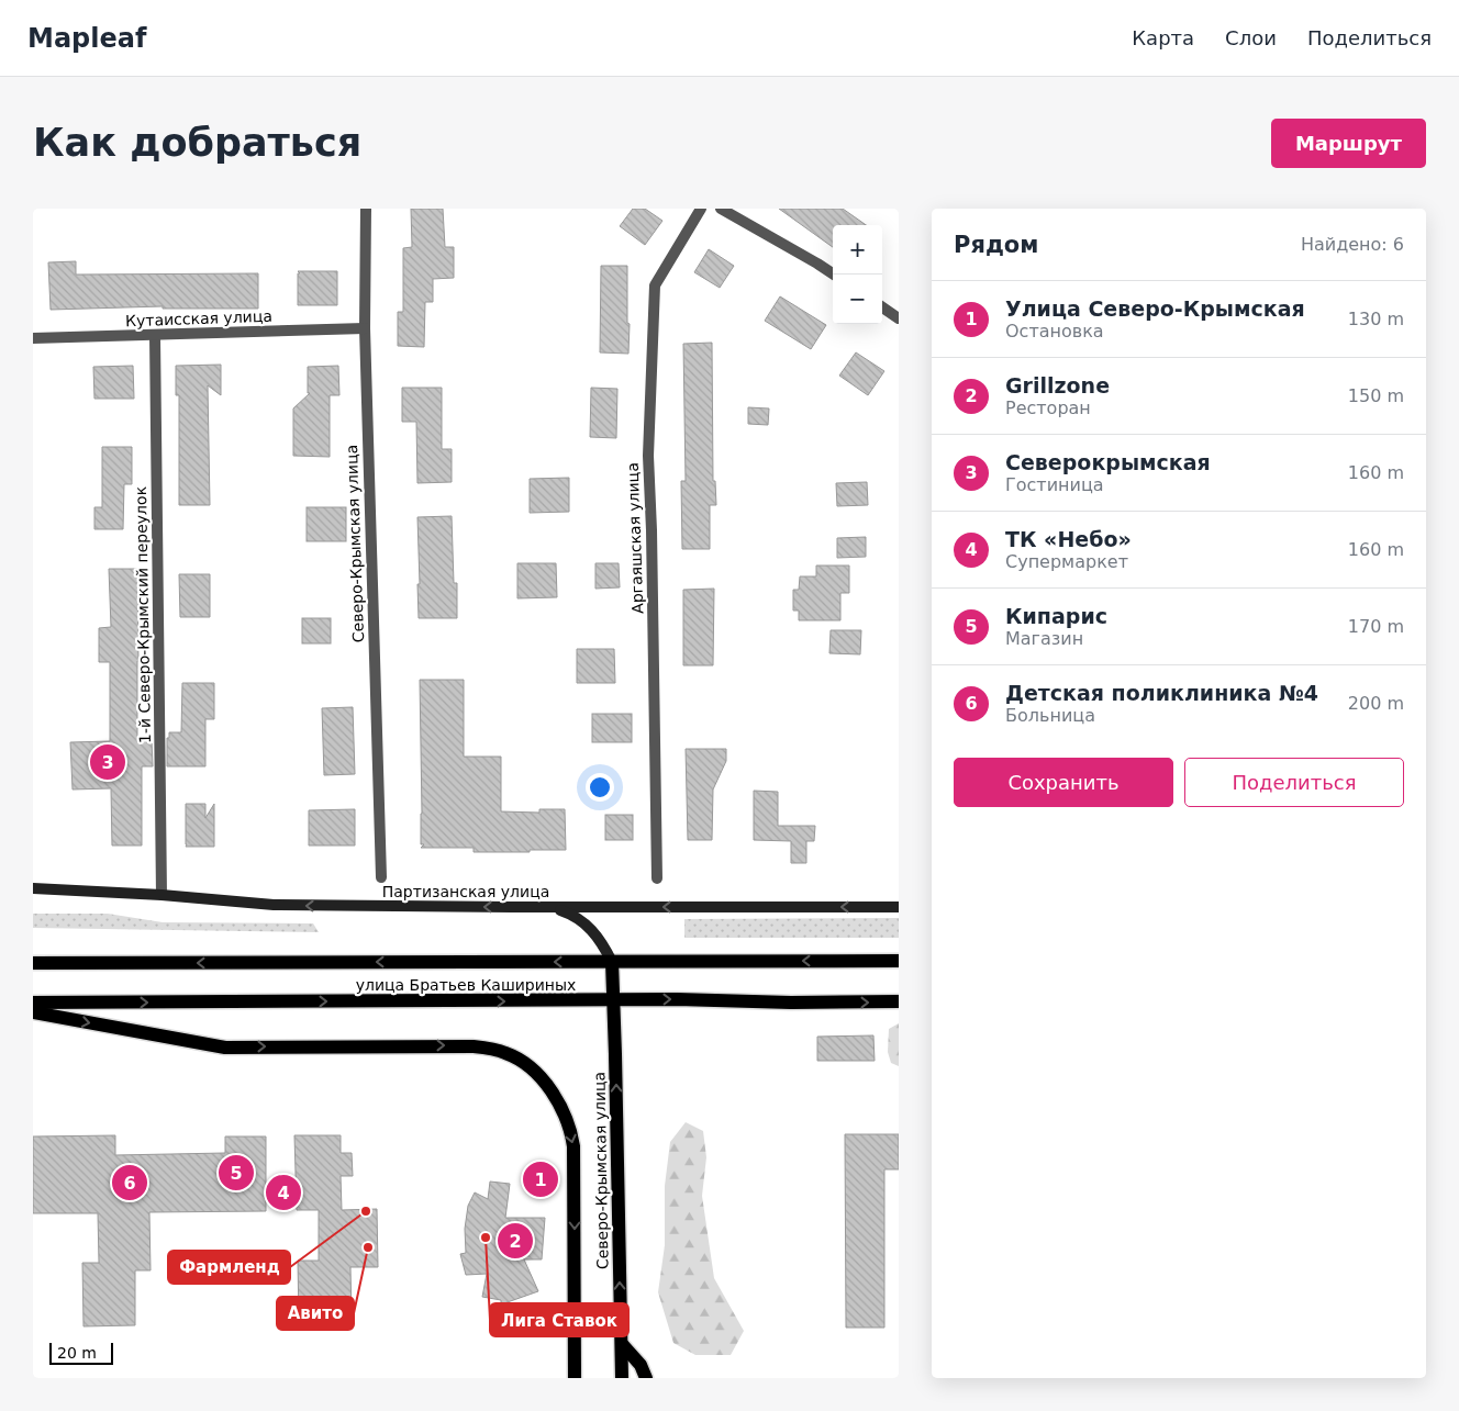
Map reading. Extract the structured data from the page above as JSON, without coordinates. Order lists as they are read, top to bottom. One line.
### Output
{"streets":{"main road":["Северо-Крымская улица","Партизанская улица","улица Братьев Кашириных"],"street":["Кутаисская улица","Аргаяшская улица","1-й Северо-Крымский переулок"]},"crossings":[["Кутаисская улица","Северо-Крымская улица"],["Кутаисская улица","1-й Северо-Крымский переулок"],["Северо-Крымская улица","улица Братьев Кашириных"],["1-й Северо-Крымский переулок","Партизанская улица"]],"one_way":["Партизанская улица"],"places":["Фармленд","Лига Ставок","Авито"],"scale_bar":"20 m","page":{"header":"Mapleaf","nav":["Карта","Слои","Поделиться"],"buttons":["Маршрут",["Сохранить","Поделиться"]],"title":"Как добраться","heading":["Рядом","Найдено: 6"],"map_buttons":["+","−"],"list":[{"mark":"1","name":"Улица Северо-Крымская","note":"Остановка","value":"130 m"},{"mark":"2","name":"Grillzone","note":"Ресторан","value":"150 m"},{"mark":"3","name":"Северокрымская","note":"Гостиница","value":"160 m"},{"mark":"4","name":"ТК «Небо»","note":"Супермаркет","value":"160 m"},{"mark":"5","name":"Кипарис","note":"Магазин","value":"170 m"},{"mark":"6","name":"Детская поликлиника №4","note":"Больница","value":"200 m"}],"pins":["3","5","1","6","4","2"],"scale":"20 m"}}
